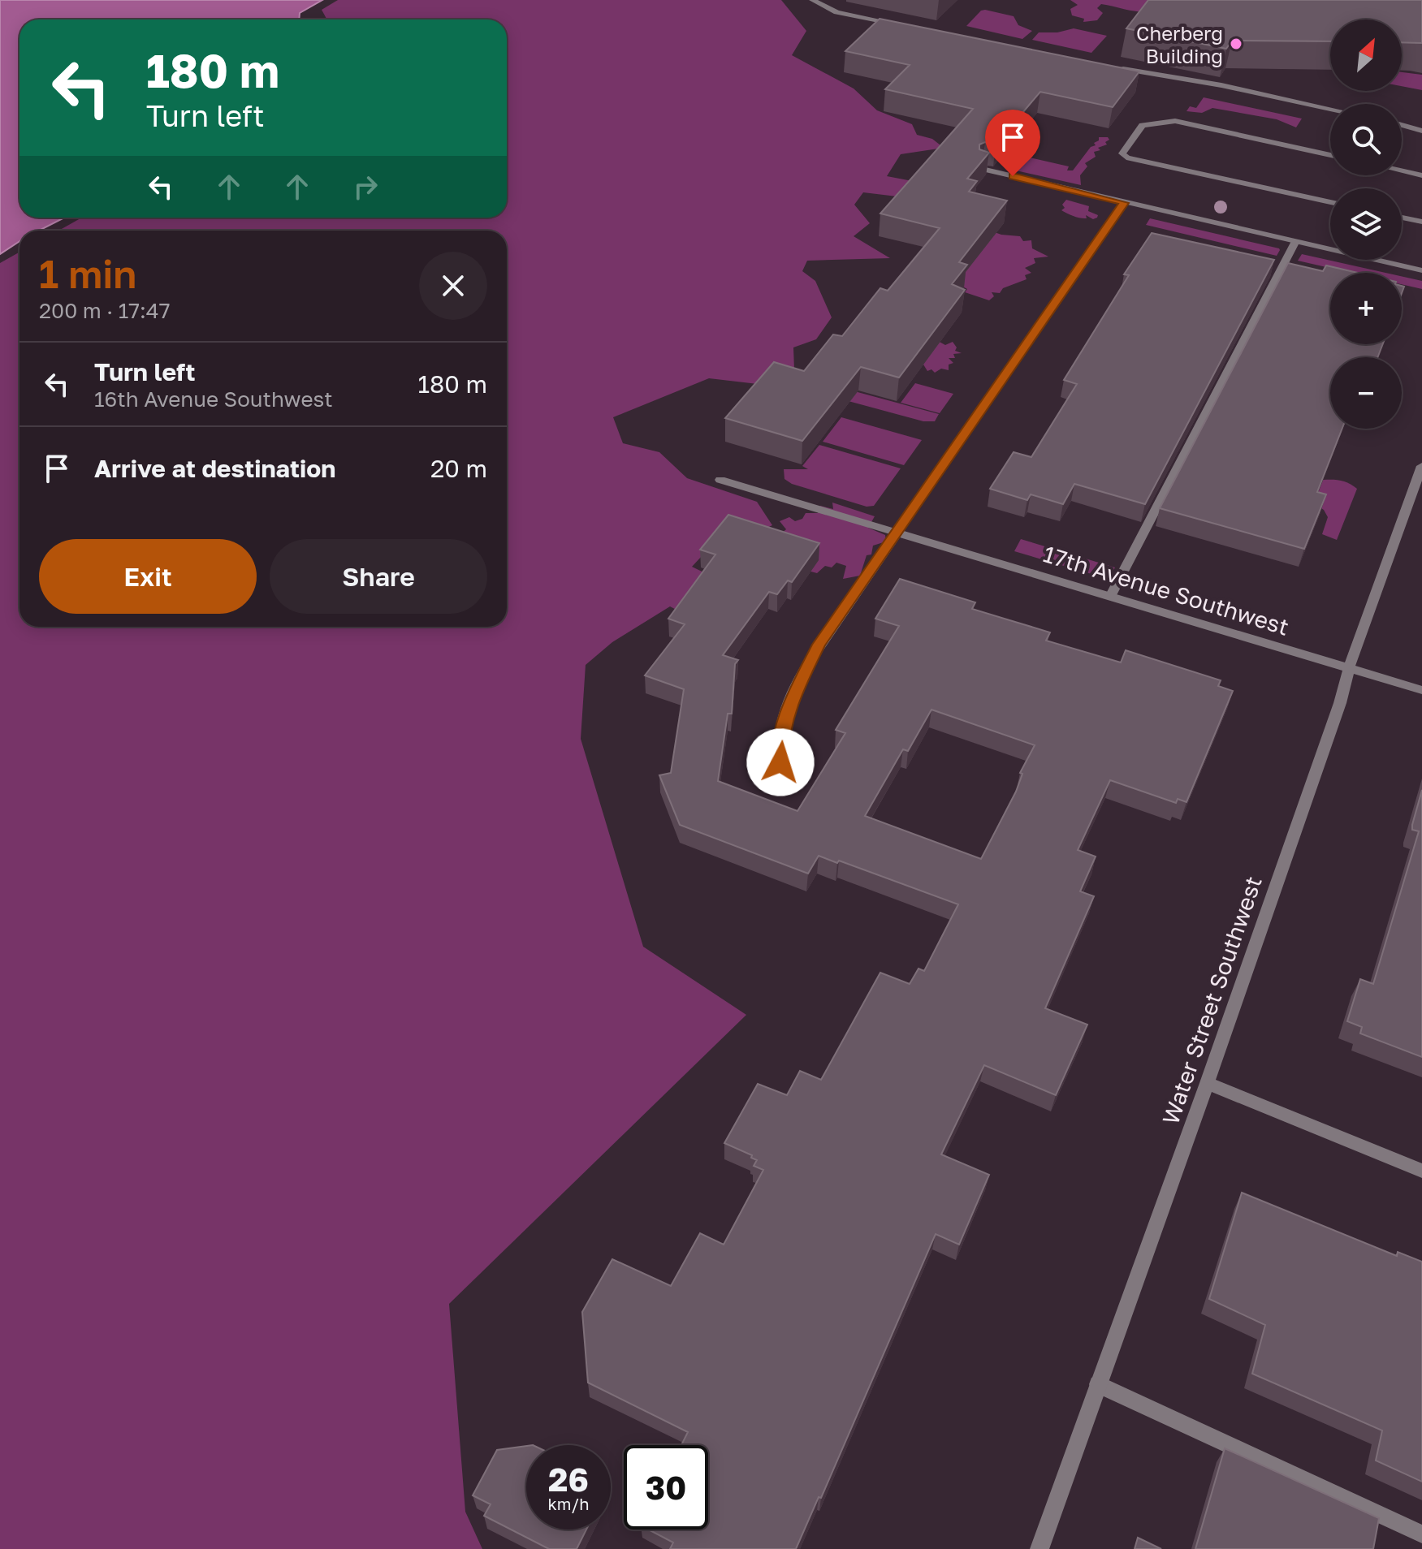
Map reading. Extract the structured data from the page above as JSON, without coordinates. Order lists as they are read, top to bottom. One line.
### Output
{"streets":{"street":["17th Avenue Southwest","Water Street Southwest"]},"crossings":[["17th Avenue Southwest","Water Street Southwest"]],"places":["Cherberg Building"],"north":"top right","page":{"map_buttons":["+","−"],"turn":["180 m","Turn left"],"heading":["1 min","200 m · 17:47"],"list":[{"name":"Turn left","note":"16th Avenue Southwest","value":"180 m"},{"name":"Arrive at destination","value":"20 m"}],"buttons":["Exit","Share"],"speed":"26 km/h","limit":"30"}}
